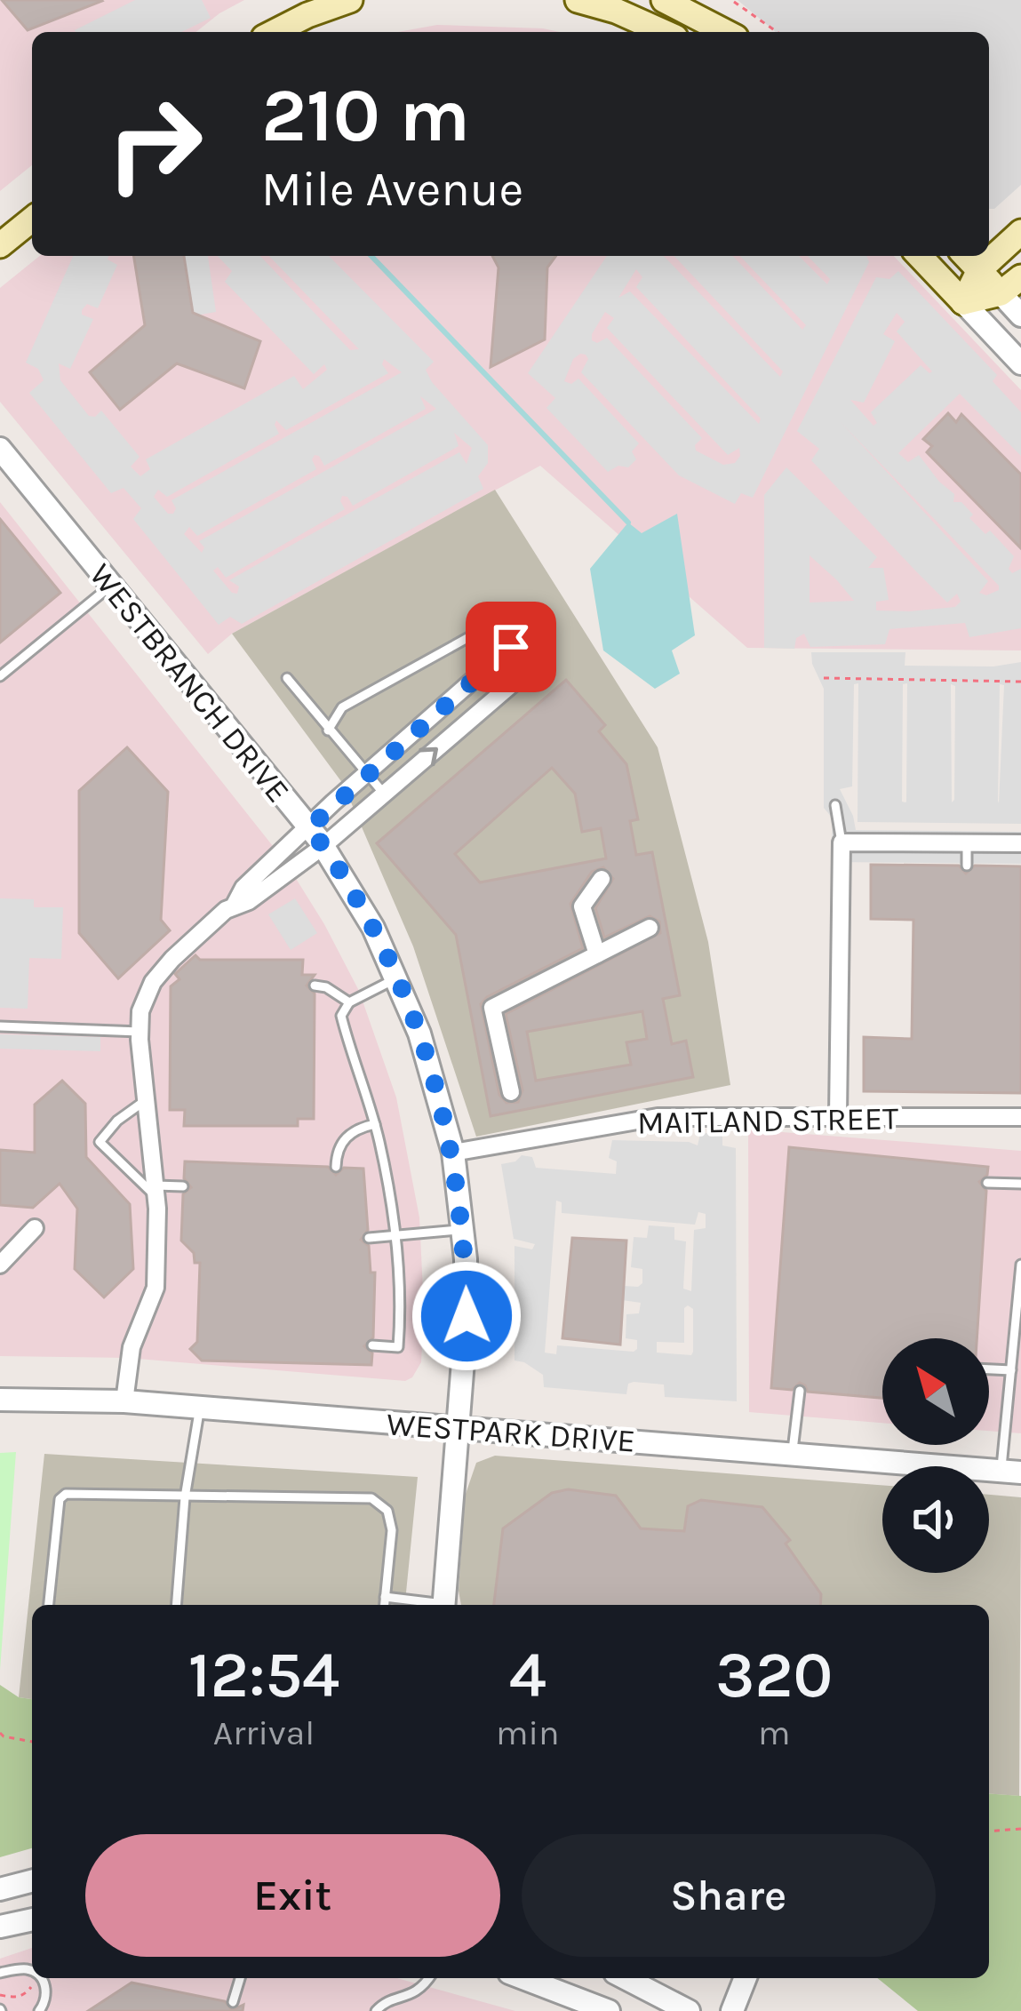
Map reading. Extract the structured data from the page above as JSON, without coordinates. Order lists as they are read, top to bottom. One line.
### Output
{"streets":{"street":["WESTBRANCH DRIVE","MAITLAND STREET","WESTPARK DRIVE"]},"crossings":[["WESTBRANCH DRIVE","MAITLAND STREET"],["WESTBRANCH DRIVE","WESTPARK DRIVE"]],"north":"top left","page":{"turn":["210 m","Mile Avenue"],"eta":["12:54","Arrival","4","min","320","m"],"buttons":["Exit","Share"]}}
